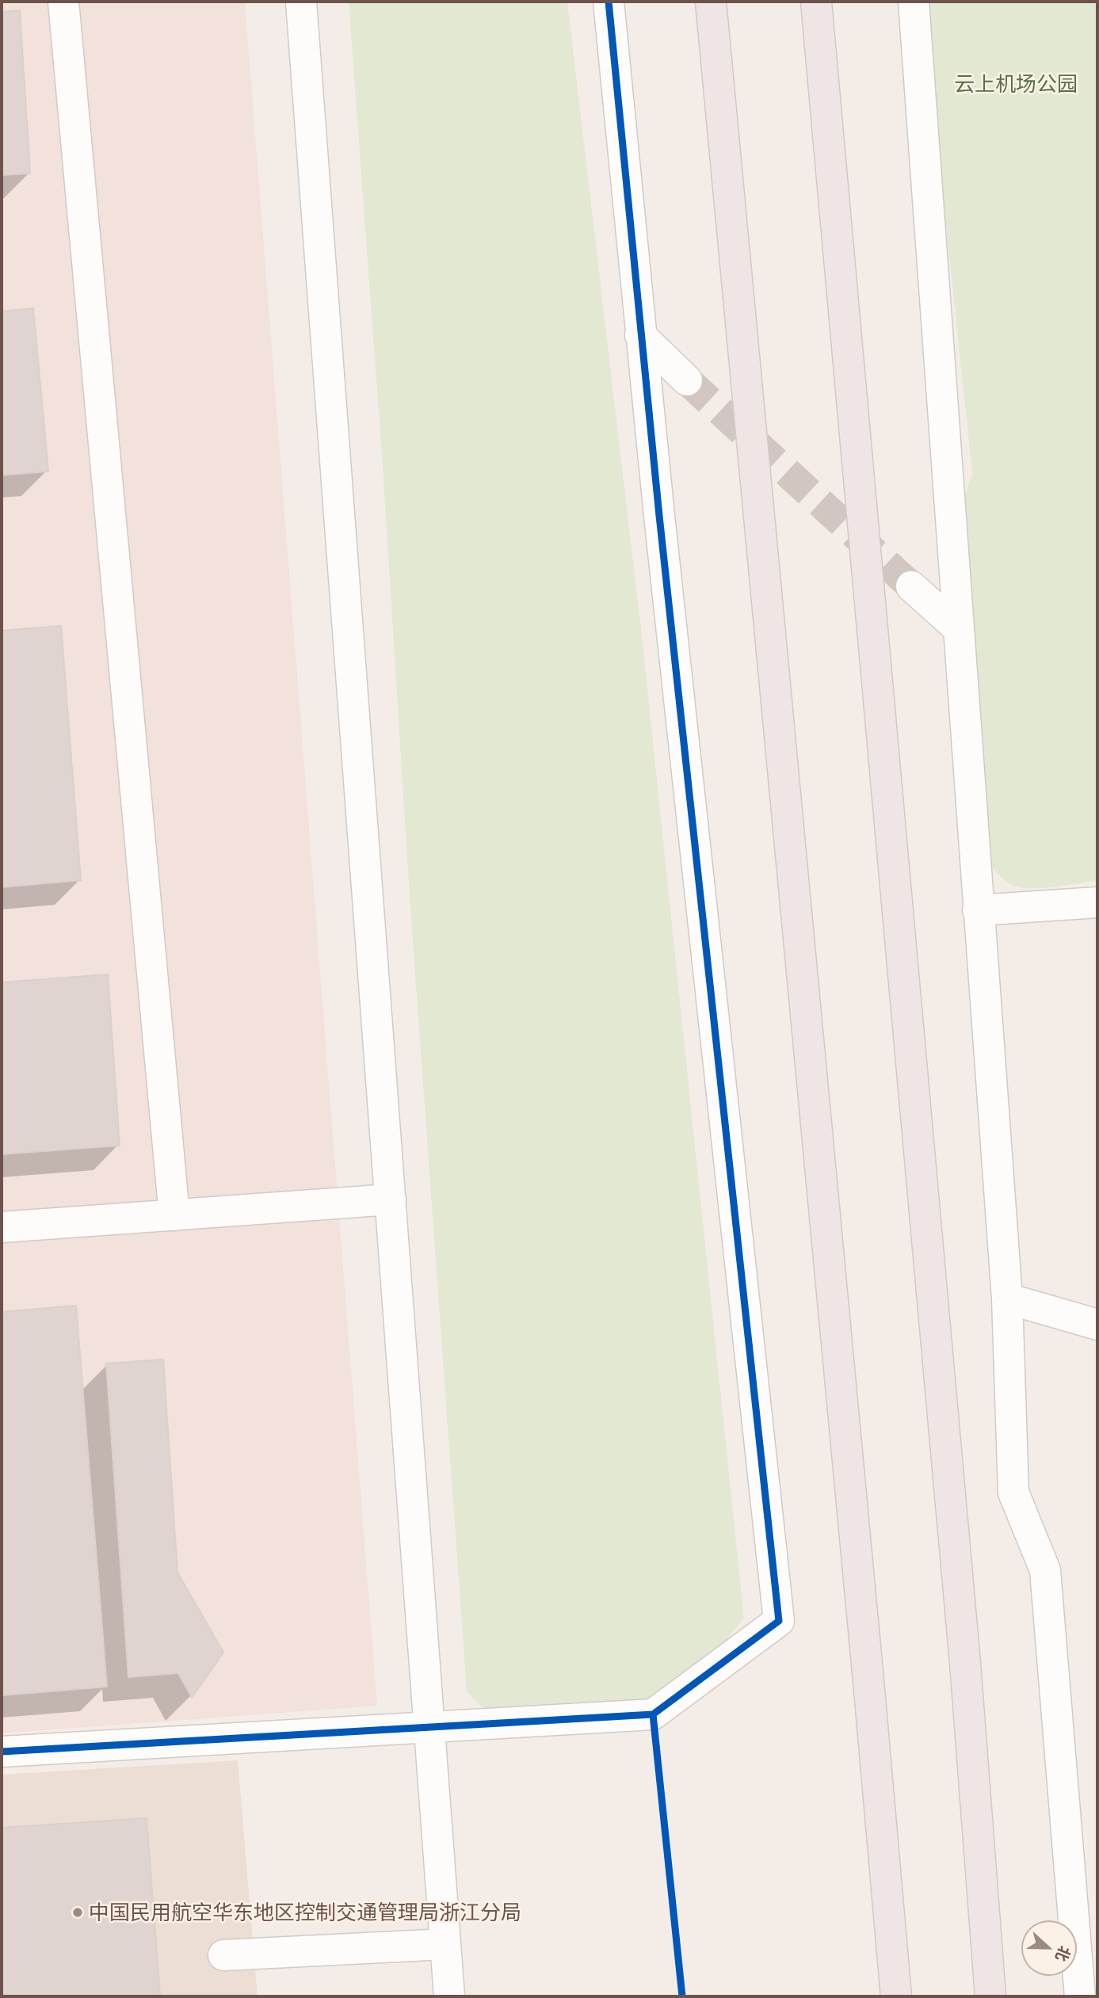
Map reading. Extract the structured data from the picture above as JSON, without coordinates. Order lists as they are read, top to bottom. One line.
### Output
{"parks":["云上机场公园"],"places":["中国民用航空华东地区控制交通管理局浙江分局"],"north":"right"}
